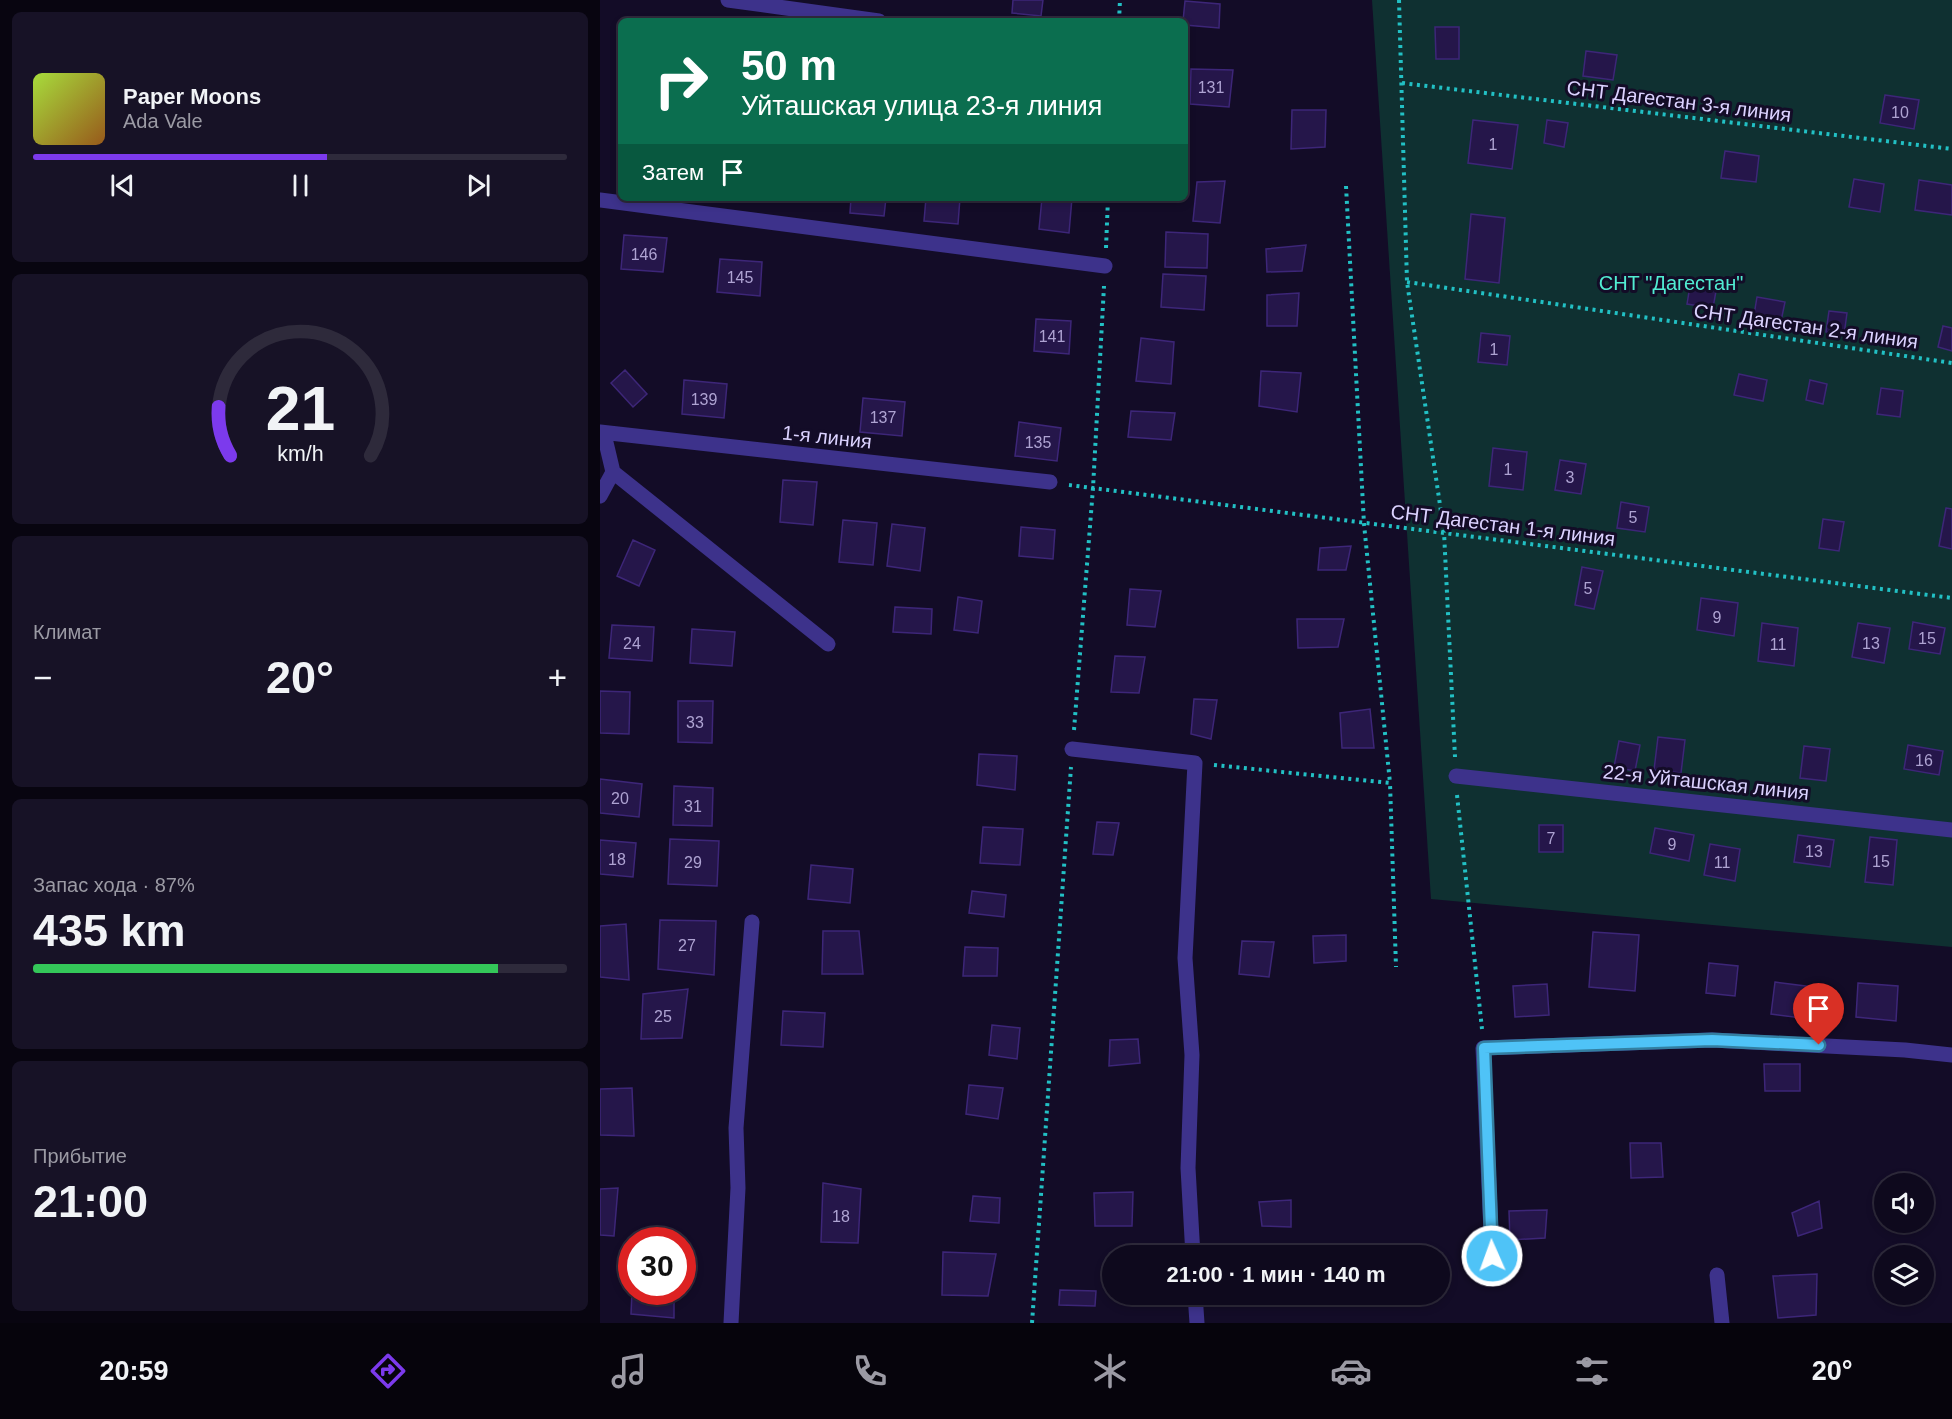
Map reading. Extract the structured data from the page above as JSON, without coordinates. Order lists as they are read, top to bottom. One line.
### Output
{"streets":{"street":["1-я линия","22-я Уйташская линия"],"path":["СНТ Дагестан 3-я линия","СНТ Дагестан 2-я линия","СНТ Дагестан 1-я линия"]},"crossings":[["1-я линия","СНТ Дагестан 1-я линия"]],"parks":["СНТ \"Дагестан\""],"house_numbers":["131","10","1","146","145","141","1","139","137","135","1","3","5","5","9","15","24","13","11","33","16","20","31","7","9","13","18","15","29","11","27","25","18"],"page":{"turn":["50 m","Уйташская улица 23-я линия"],"song":["Paper Moons","Ada Vale"],"then":"Затем","tile":["Климат",["Запас хода · 87%","435 km"],["Прибытие","21:00"]],"heat":["−","20°","+"],"limit":"30","trip":"21:00 · 1 мин · 140 m","tabs":["20:59","20°"],"gauge":["21","km/h"]}}
